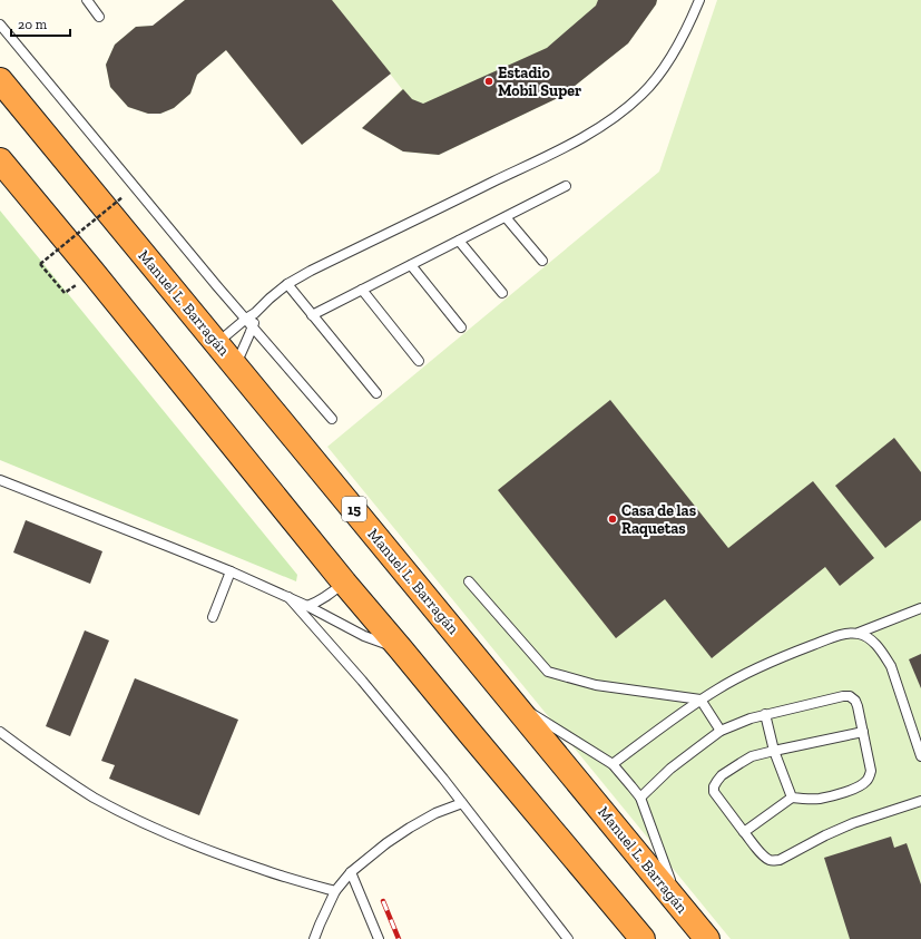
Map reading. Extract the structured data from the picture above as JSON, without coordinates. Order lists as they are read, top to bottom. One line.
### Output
{"streets":{"highway":["Manuel L. Barragán","15"]},"places":["Estadio Mobil Super","Casa de las Raquetas"],"scale_bar":"20 m"}
